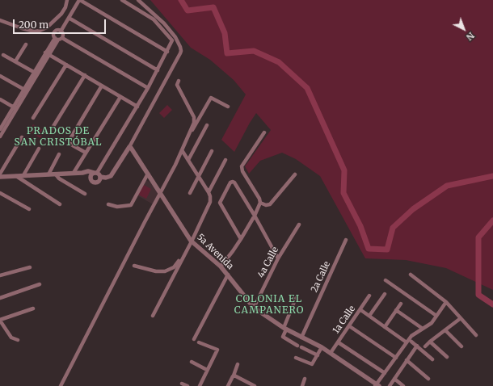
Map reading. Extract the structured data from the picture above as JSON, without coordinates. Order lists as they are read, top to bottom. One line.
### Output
{"streets":{"street":["5a Avenida","4a Calle","2a Calle","1a Calle"]},"crossings":[["5a Avenida","4a Calle"],["5a Avenida","2a Calle"],["5a Avenida","1a Calle"]],"districts":["PRADOS DE SAN CRISTÓBAL","COLONIA EL CAMPANERO"],"scale_bar":"200 m","north":"bottom right"}
